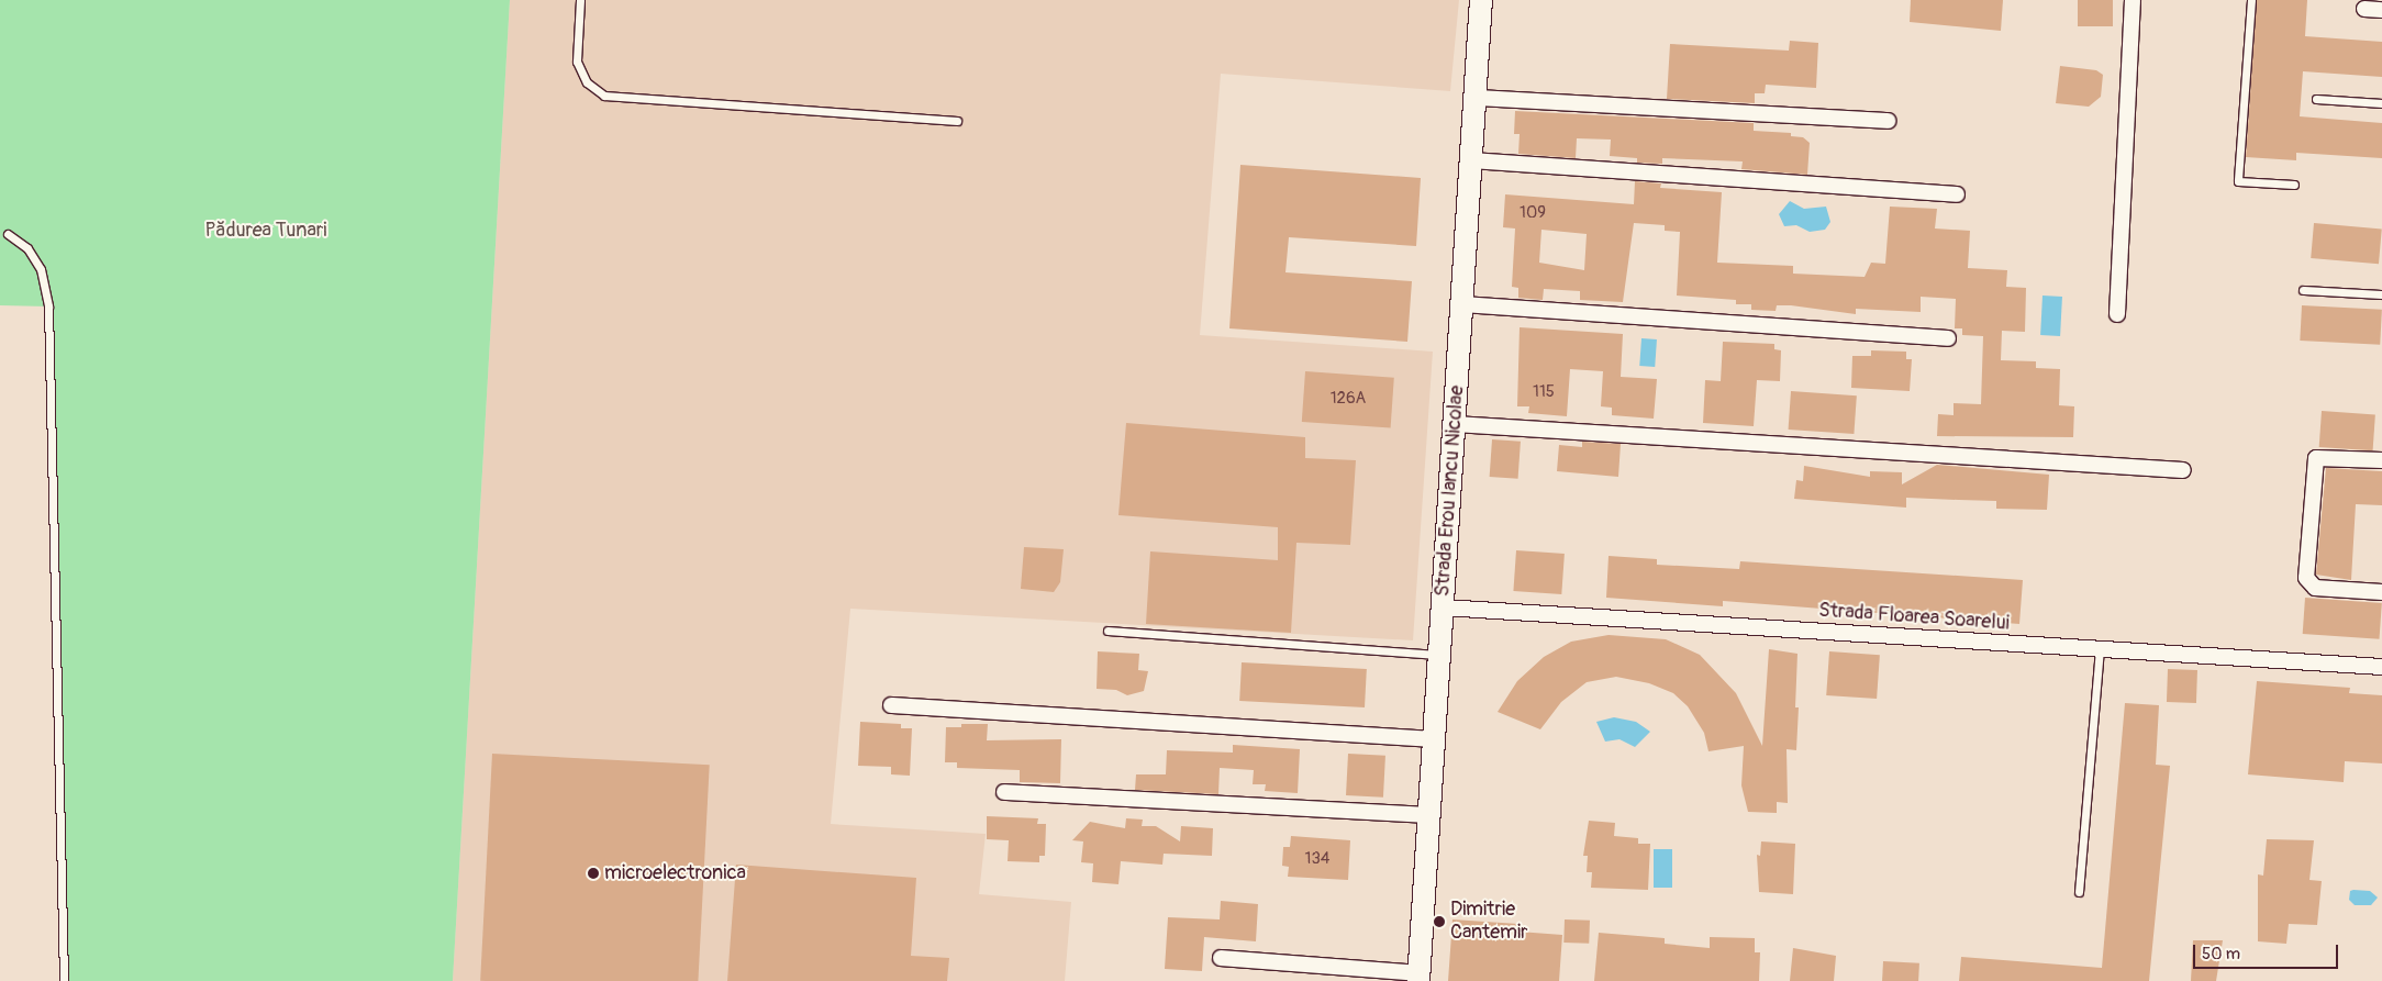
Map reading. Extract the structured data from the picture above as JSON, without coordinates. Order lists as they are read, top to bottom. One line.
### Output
{"streets":{"street":["Strada Erou Iancu Nicolae","Strada Floarea Soarelui"]},"crossings":[["Strada Erou Iancu Nicolae","Strada Floarea Soarelui"]],"parks":["Pădurea Tunari"],"places":["microelectronica","Dimitrie Cantemir"],"house_numbers":["109","115","126A","134"],"scale_bar":"50 m"}
